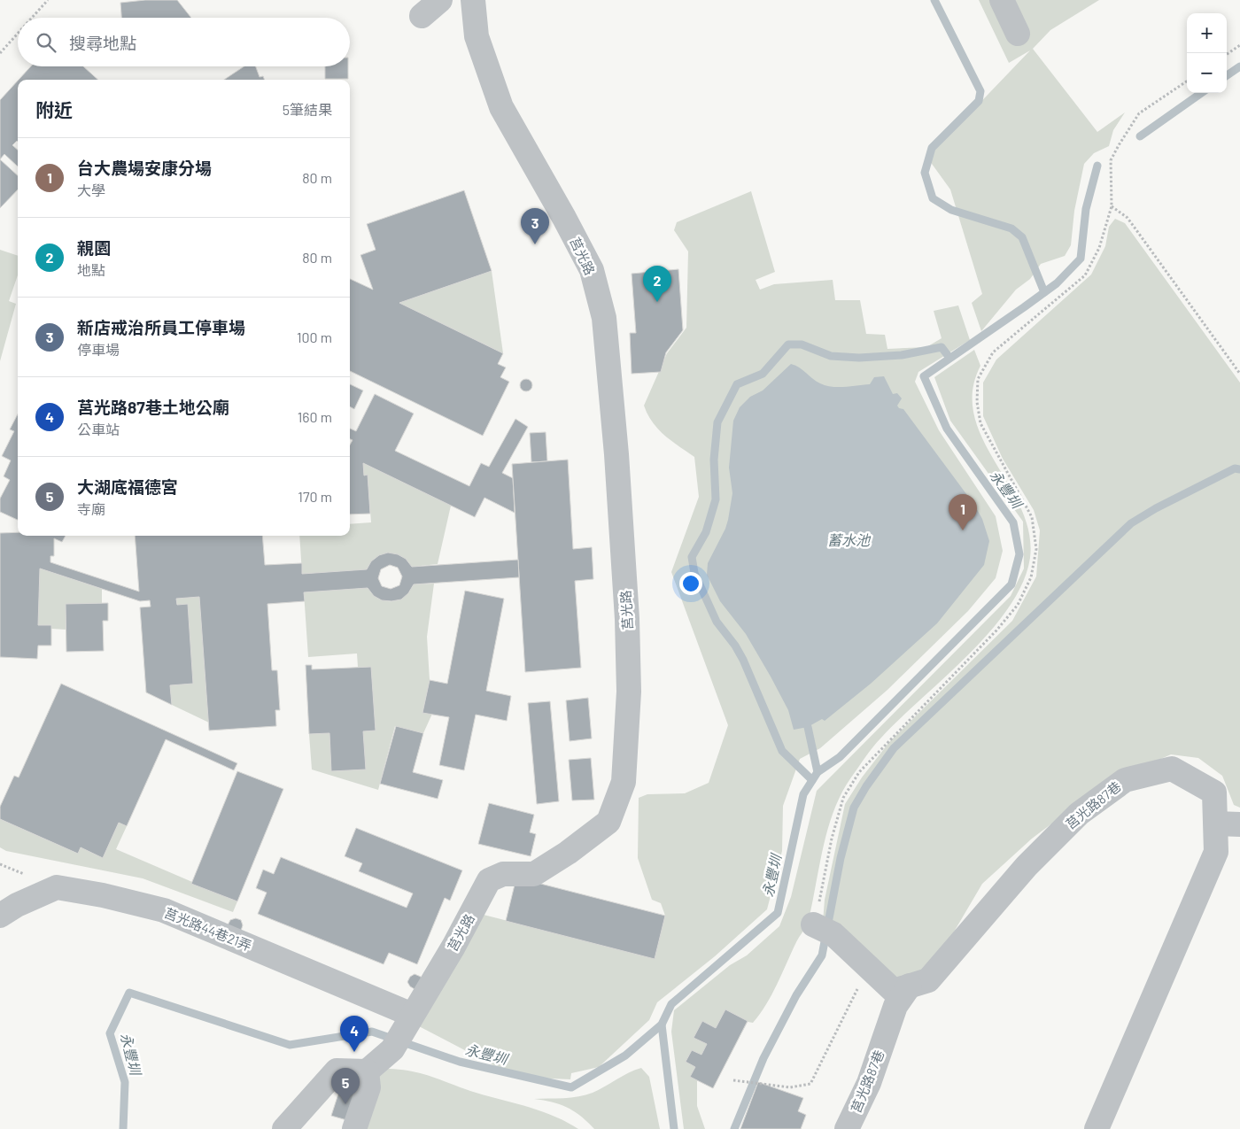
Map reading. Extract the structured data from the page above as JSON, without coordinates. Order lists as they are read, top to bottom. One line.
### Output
{"streets":{"lane":["莒光路","莒光路87巷","莒光路44巷21弄"]},"crossings":[["莒光路","莒光路44巷21弄"]],"water":["永豐圳","蓄水池"],"page":{"map_buttons":["+","−"],"search":"搜尋地點","heading":["附近","5筆結果"],"list":[{"mark":"1","name":"台大農場安康分場","note":"大學","value":"80 m"},{"mark":"2","name":"親園","note":"地點","value":"80 m"},{"mark":"3","name":"新店戒治所員工停車場","note":"停車場","value":"100 m"},{"mark":"4","name":"莒光路87巷土地公廟","note":"公車站","value":"160 m"},{"mark":"5","name":"大湖底福德宮","note":"寺廟","value":"170 m"}],"pins":["3","2","1","4","5"]}}
